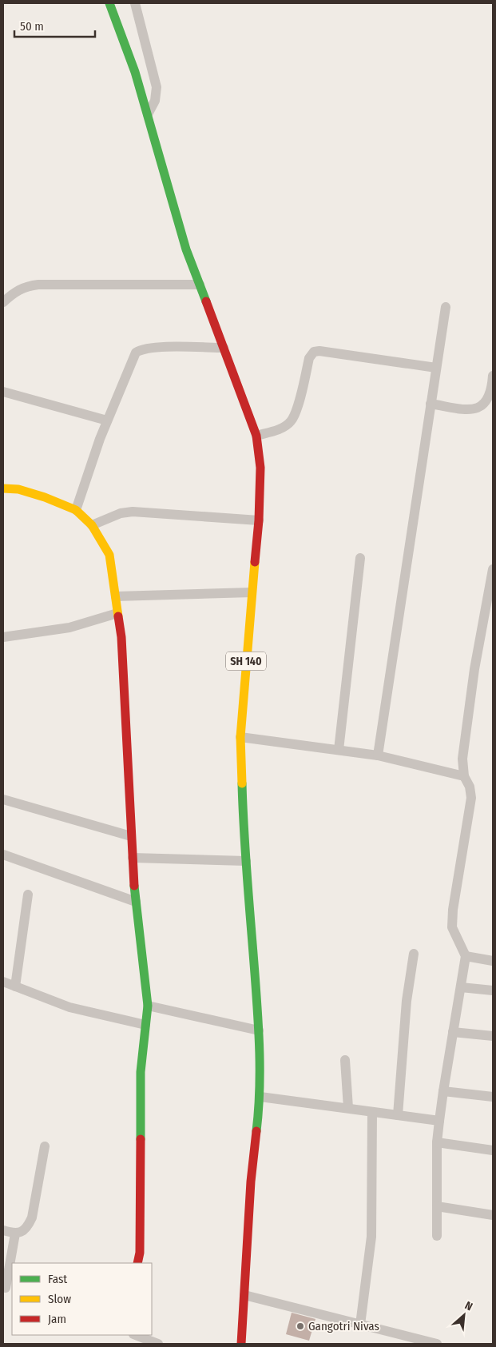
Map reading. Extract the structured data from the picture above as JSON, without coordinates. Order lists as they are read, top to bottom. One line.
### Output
{"streets":{"main road":["SH 140"]},"places":["Gangotri Nivas"],"legend":["Fast","Slow","Jam"],"scale_bar":"50 m","north":"top right"}
